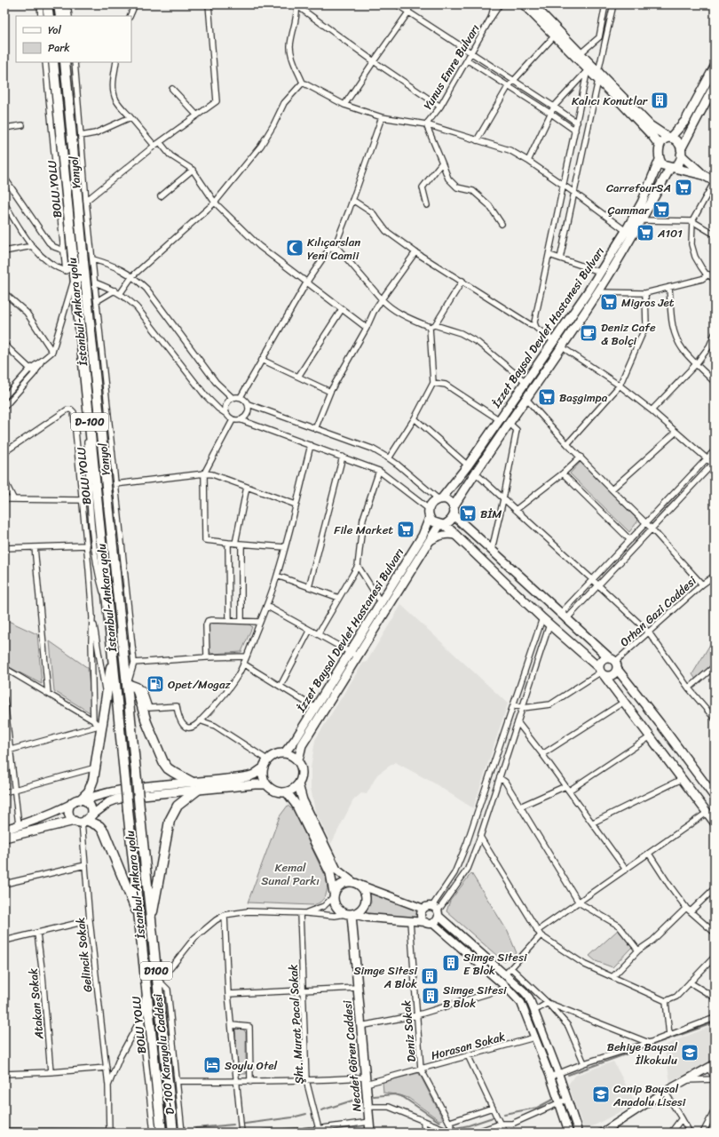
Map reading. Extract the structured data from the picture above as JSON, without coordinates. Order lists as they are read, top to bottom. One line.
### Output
{"streets":{"highway":["BOLU YOLU","İstanbul-Ankara yolu","D-100","D100"],"main road":["İzzet Baysal Devlet Hastanesi Bulvarı","Necdet Gören Caddesi"],"street":["Yunus Emre Bulvarı","Yanyol","Orhan Gazi Caddesi","Gelincik Sokak","Atakan Sokak","Şht. Murat Pacal Sokak","Deniz Sokak","Horasan Sokak","D-100 Karayolu Caddesi"]},"crossings":[["Yanyol","BOLU YOLU"],["Yanyol","İstanbul-Ankara yolu"],["BOLU YOLU","İstanbul-Ankara yolu"],["BOLU YOLU","D-100 Karayolu Caddesi"],["İstanbul-Ankara yolu","D-100 Karayolu Caddesi"],["Şht. Murat Pacal Sokak","Horasan Sokak"],["Deniz Sokak","Horasan Sokak"],["Horasan Sokak","D-100 Karayolu Caddesi"],["Horasan Sokak","Necdet Gören Caddesi"]],"parks":["Kemal Sunal Parkı"],"places":{"building":["Kalıcı Konutlar","Simge Sitesi E Blok","Simge Sitesi A Blok","Simge Sitesi B Blok"],"supermarket":["CarrefourSA","Çammar","A101","Migros Jet","Başgimpa","BİM","File Market"],"mosque":["Kılıçarslan Yeni Camii"],"cafe":["Deniz Cafe & Bolçi"],"fuel station":["Opet/Mogaz"],"school or university":["Behiye Baysal İlkokulu","Canip Baysal Anadolu Lisesi"],"hotel":["Soylu Otel"]},"legend":["Yol","Park"]}
